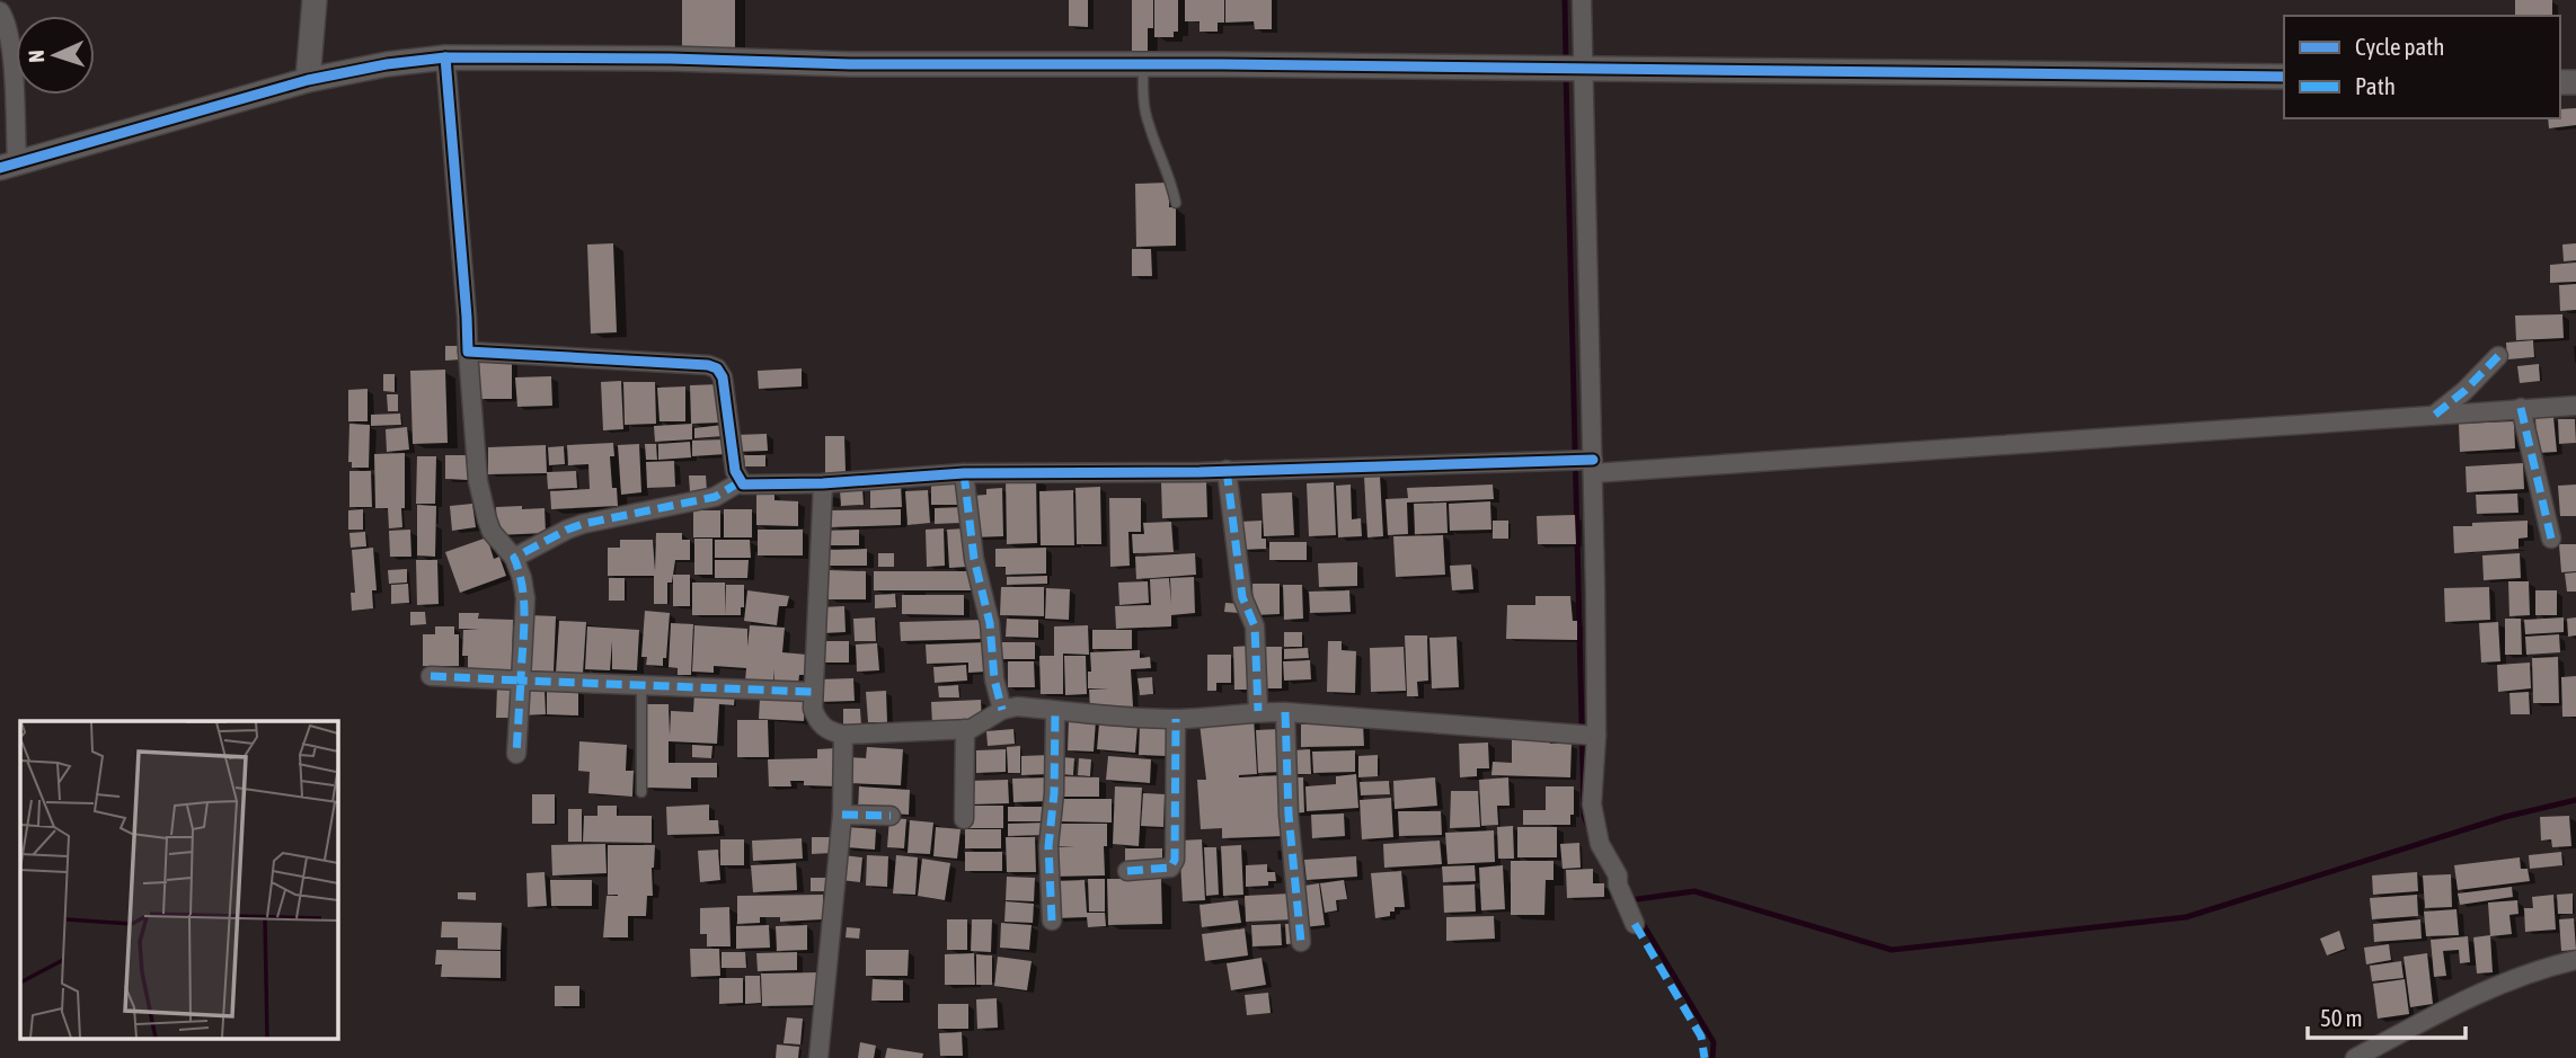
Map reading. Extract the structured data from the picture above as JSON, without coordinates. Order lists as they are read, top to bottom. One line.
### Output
{"legend":["Cycle path","Path"],"scale_bar":"50 m","north":"left"}
